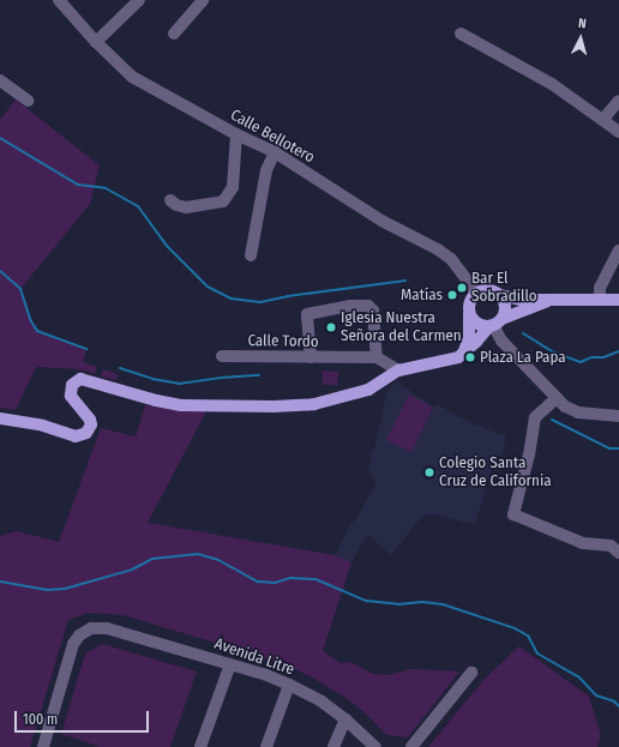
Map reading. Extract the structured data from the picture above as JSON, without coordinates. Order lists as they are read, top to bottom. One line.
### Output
{"streets":{"street":["Calle Bellotero","Calle Tordo","Avenida Litre"]},"places":["Bar El Sobradillo","Matías","Iglesia Nuestra Señora del Carmen","Plaza La Papa","Colegio Santa Cruz de California"],"scale_bar":"100 m","north":"top"}
